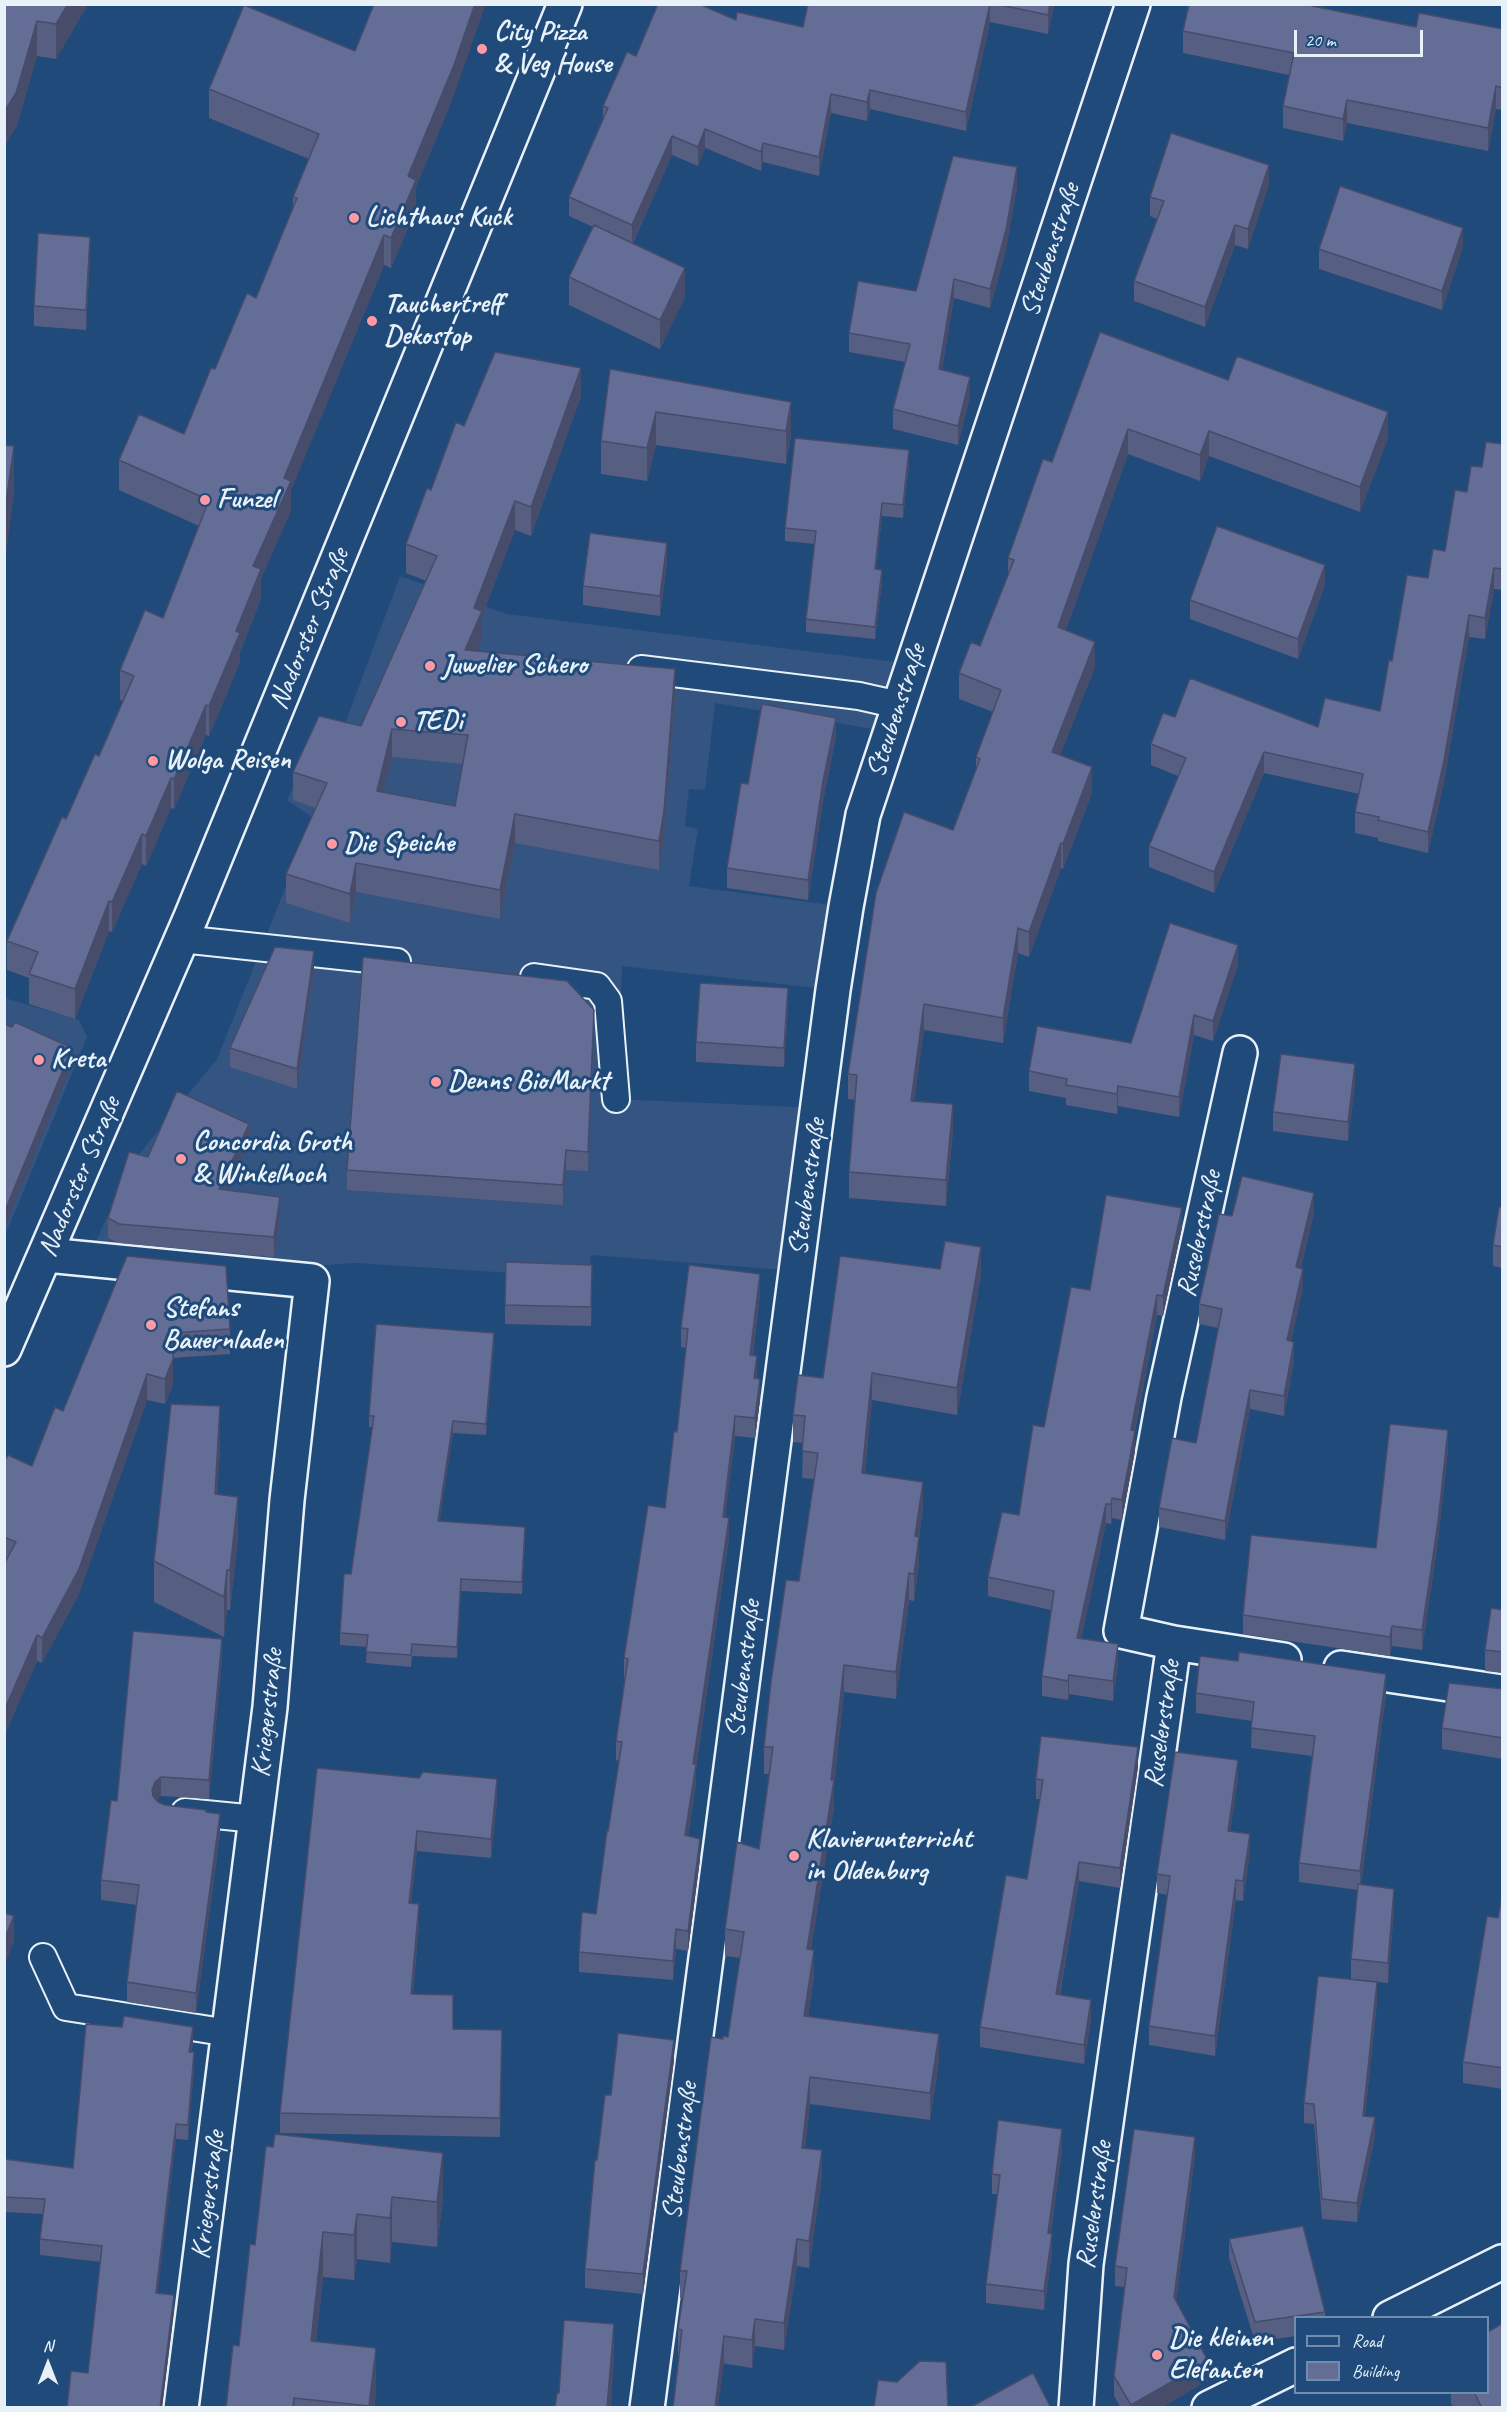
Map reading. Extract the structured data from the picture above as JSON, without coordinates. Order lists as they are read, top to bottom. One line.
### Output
{"streets":{"street":["Steubenstraße","Nadorster Straße","Ruselerstraße","Kriegerstraße"]},"crossings":[["Nadorster Straße","Kriegerstraße"]],"places":["City Pizza & Veg House","Lichthaus Kuck","Tauchertreff Dekostop","Funzel","Juwelier Schero","TEDi","Wolga Reisen","Die Speiche","Kreta","Denns BioMarkt","Concordia Groth & Winkelhoch","Stefans Bauernladen","Klavierunterricht in Oldenburg","Die kleinen Elefanten"],"legend":["Road","Building"],"scale_bar":"20 m","north":"top"}
